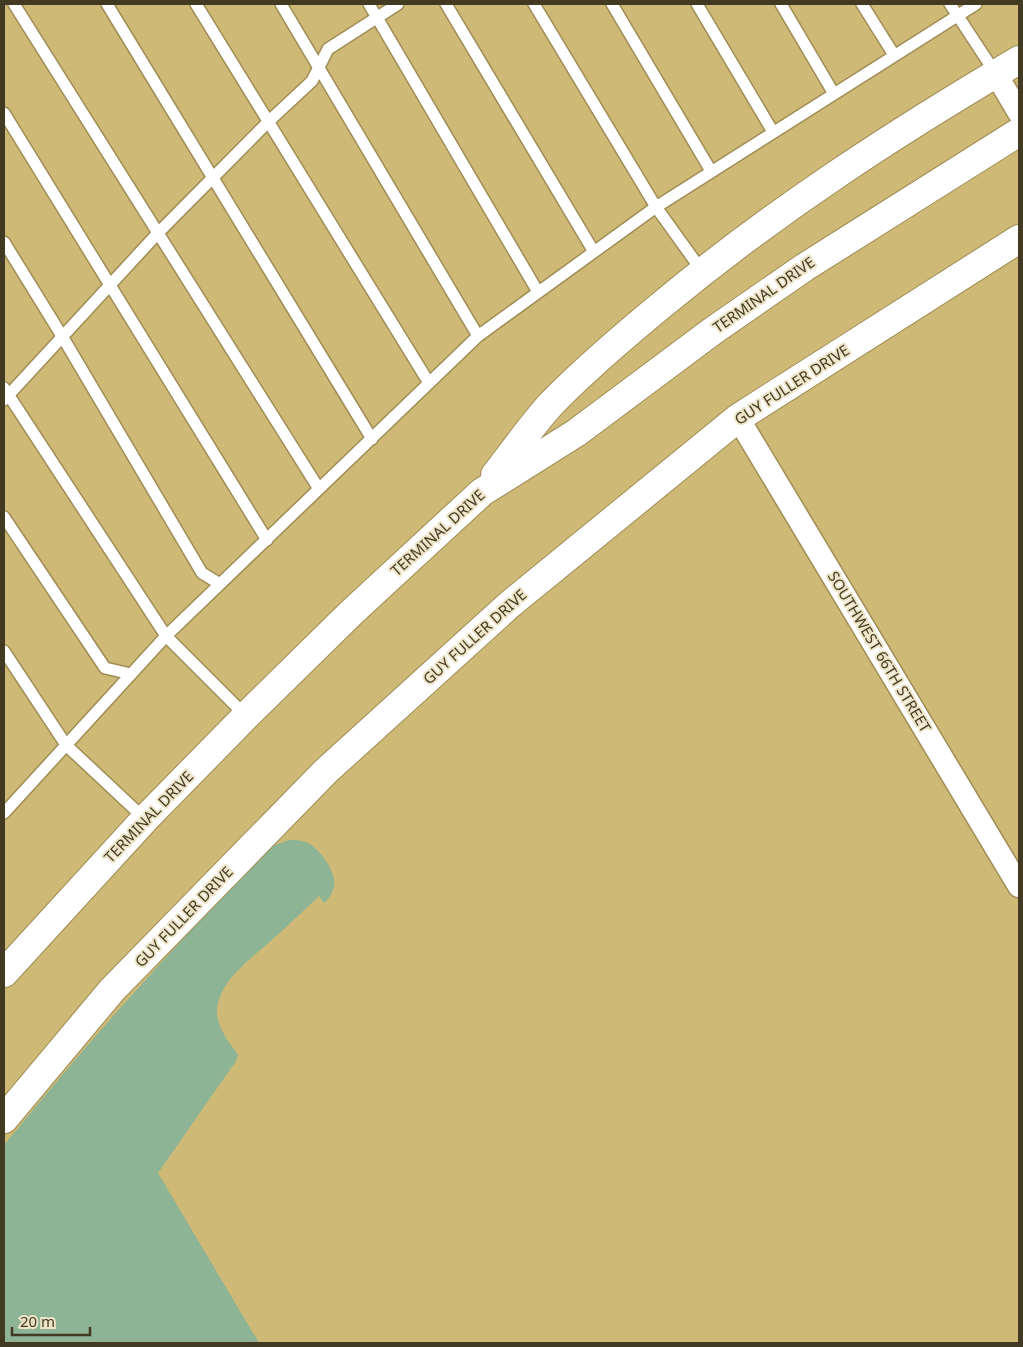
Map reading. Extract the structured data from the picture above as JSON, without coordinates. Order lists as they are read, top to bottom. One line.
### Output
{"streets":{"main road":["TERMINAL DRIVE","GUY FULLER DRIVE"],"street":["SOUTHWEST 66TH STREET"]},"crossings":[["GUY FULLER DRIVE","SOUTHWEST 66TH STREET"]],"scale_bar":"20 m"}
